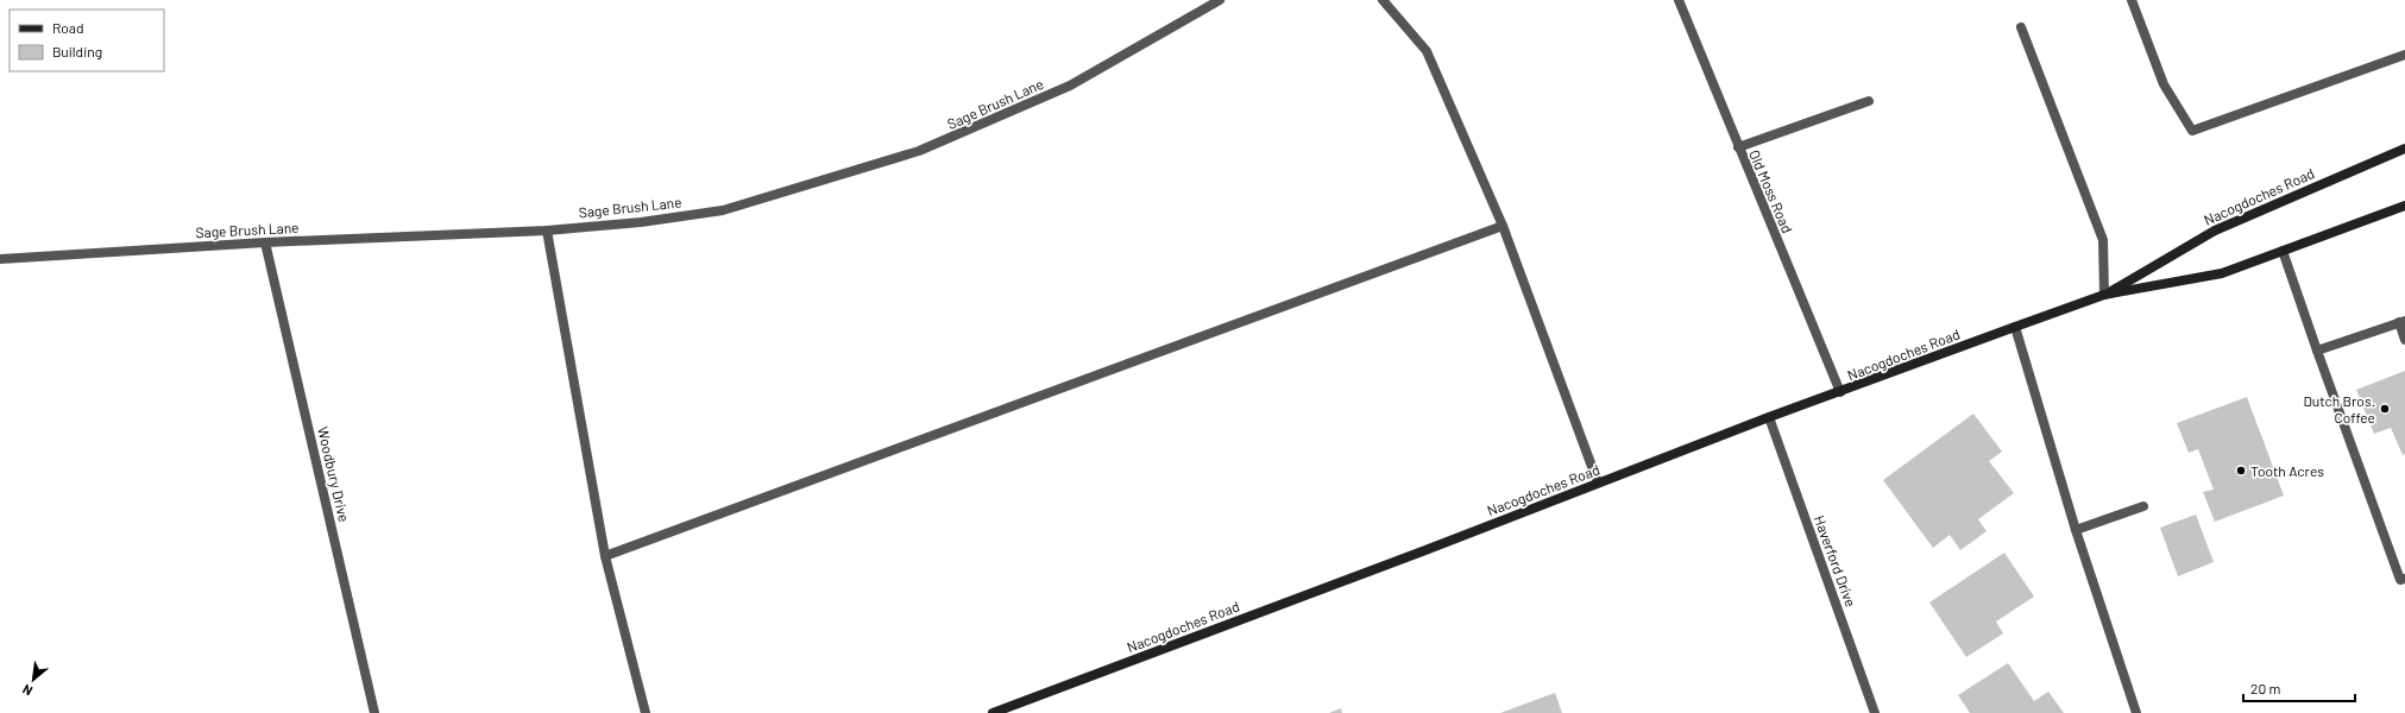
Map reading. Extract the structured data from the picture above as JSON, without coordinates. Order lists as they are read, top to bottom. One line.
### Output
{"streets":{"main road":["Nacogdoches Road"],"street":["Sage Brush Lane","Old Moss Road","Woodbury Drive","Haverford Drive"]},"crossings":[["Sage Brush Lane","Woodbury Drive"],["Old Moss Road","Nacogdoches Road"],["Nacogdoches Road","Haverford Drive"]],"places":["Dutch Bros. Coffee","Tooth Acres"],"legend":["Road","Building"],"scale_bar":"20 m","north":"bottom left"}
